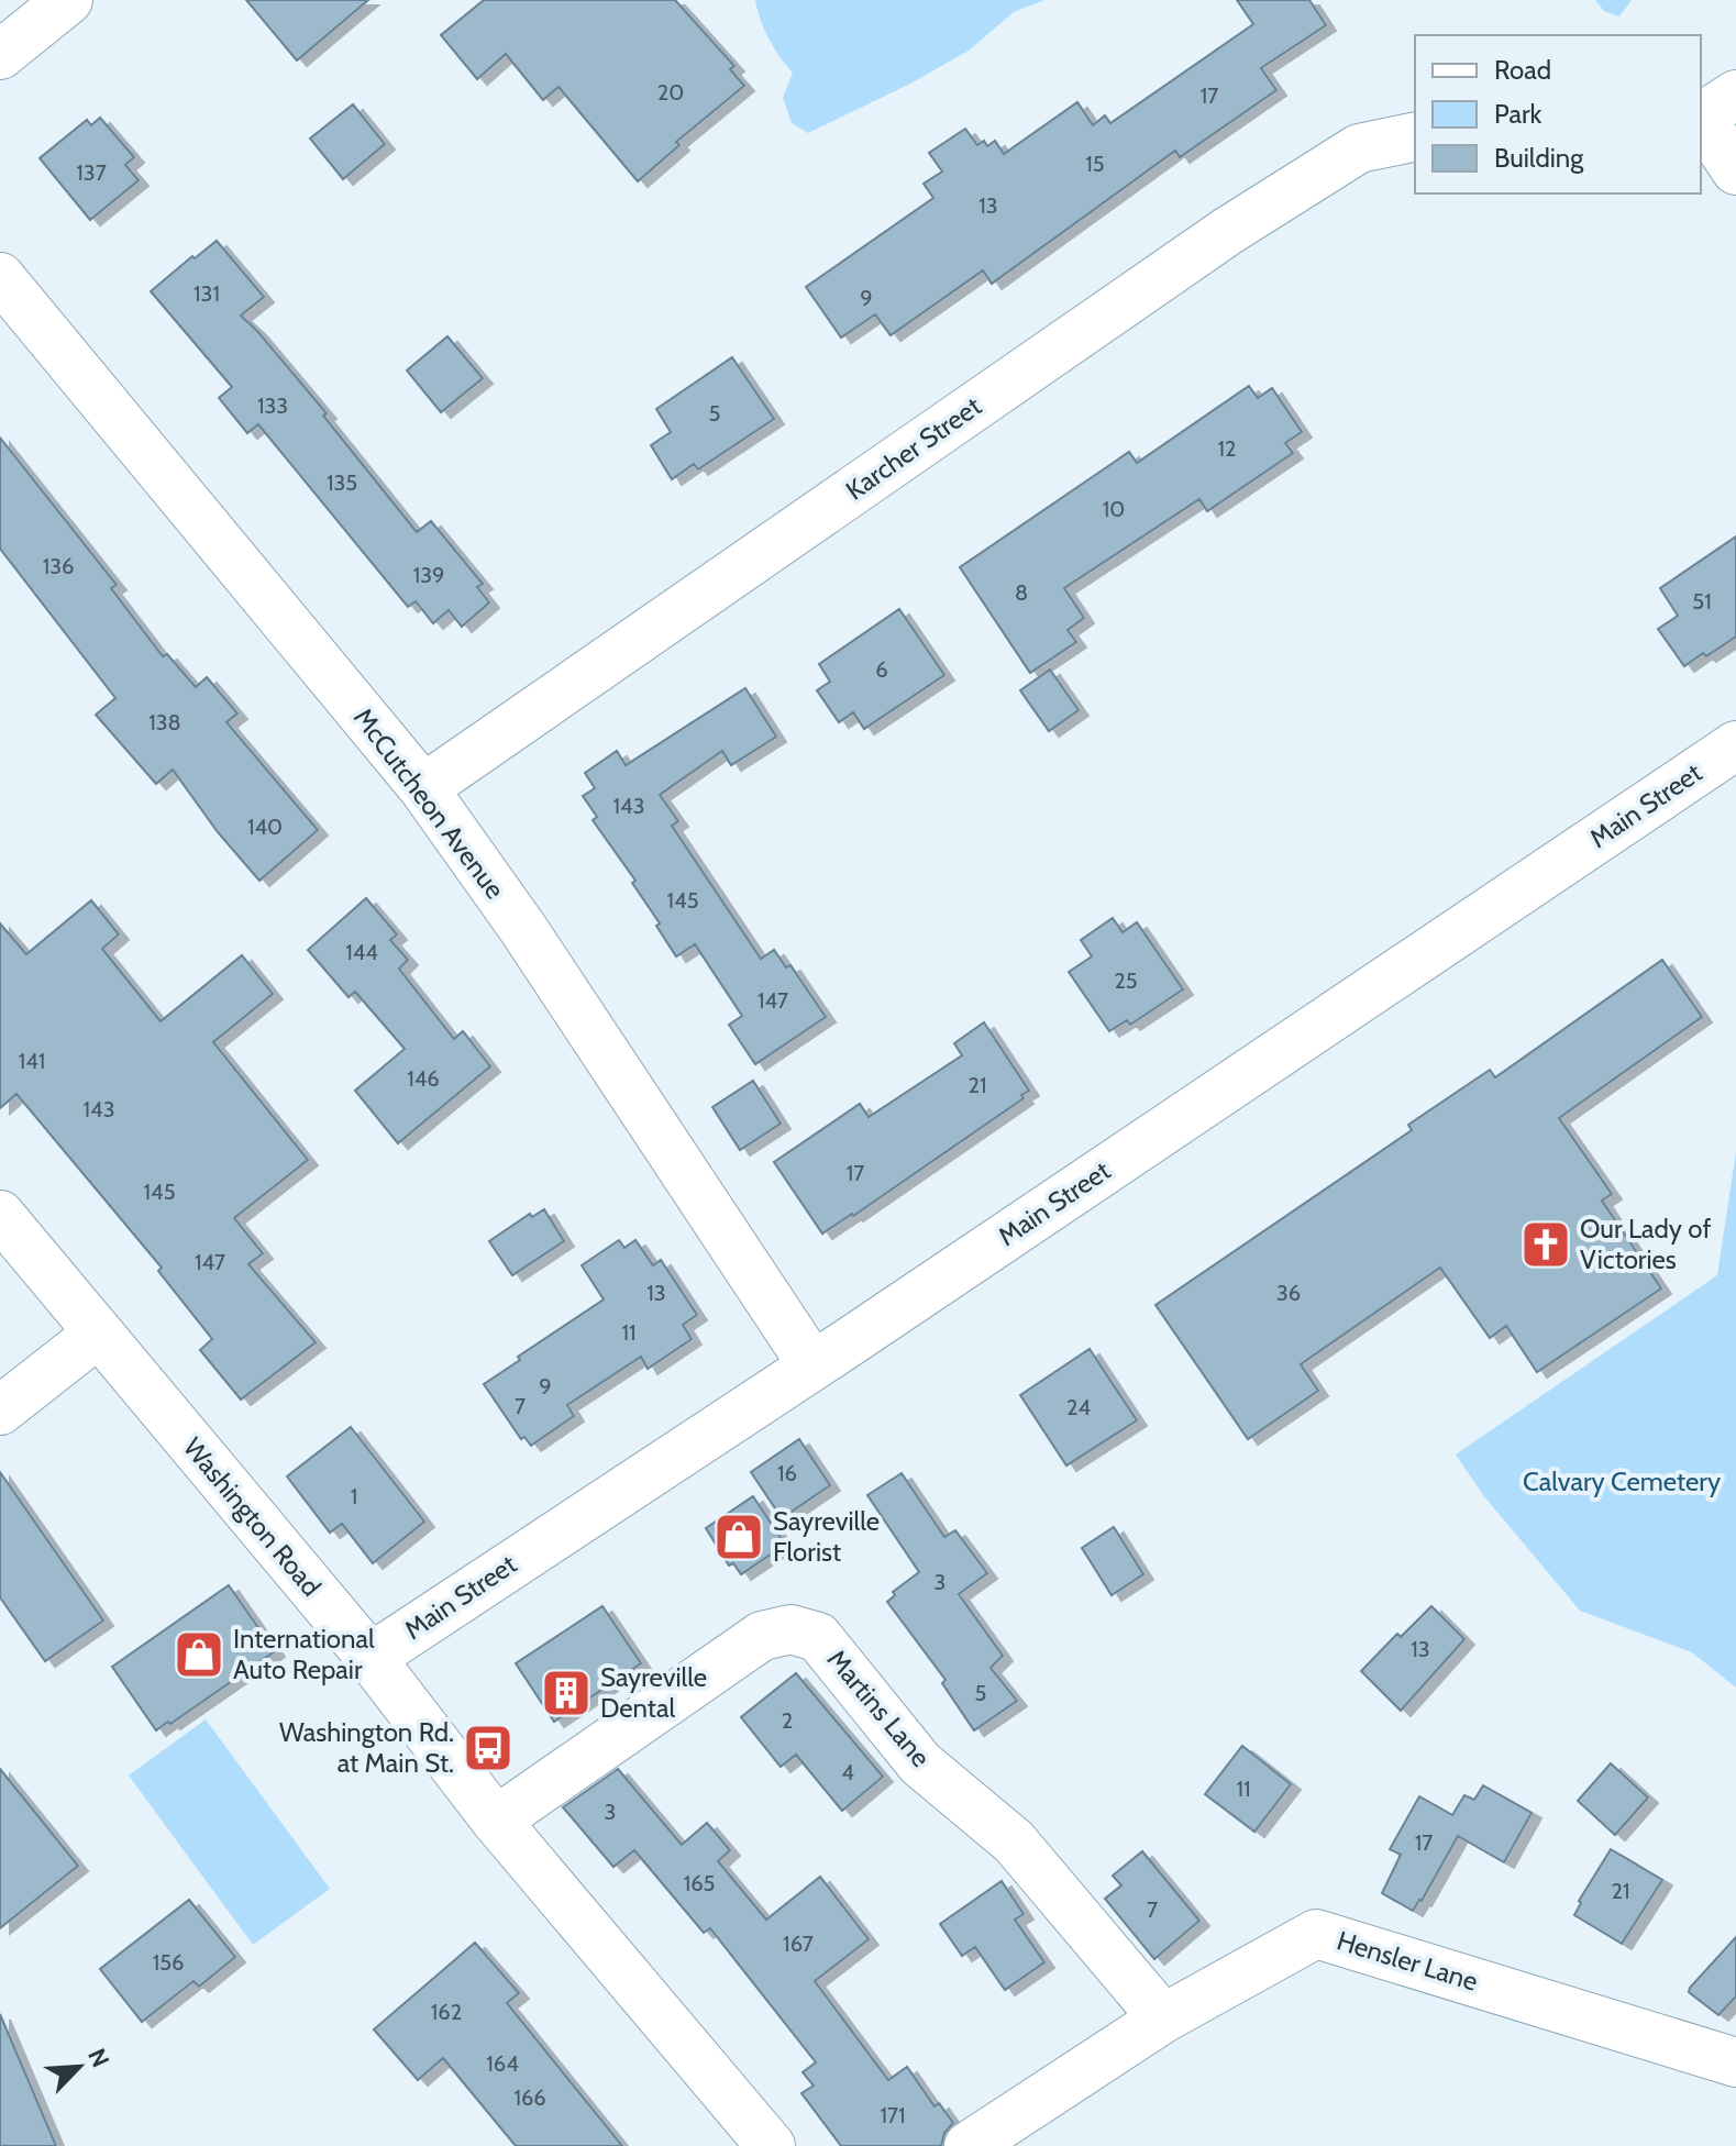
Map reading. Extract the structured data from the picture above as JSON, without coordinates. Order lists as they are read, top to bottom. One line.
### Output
{"streets":{"street":["Karcher Street","McCutcheon Avenue","Main Street","Washington Road","Martins Lane","Hensler Lane"]},"crossings":[["Karcher Street","McCutcheon Avenue"],["McCutcheon Avenue","Main Street"],["Main Street","Washington Road"],["Washington Road","Martins Lane"],["Martins Lane","Hensler Lane"]],"parks":["Calvary Cemetery"],"places":{"church":["Our Lady of Victories"],"shop":["Sayreville Florist","International Auto Repair"],"building":["Sayreville Dental"],"bus stop":["Washington Rd. at Main St."]},"house_numbers":["20","17","15","137","13","131","9","133","5","12","135","10","136","139","8","51","6","138","143","140","145","144","25","147","141","146","21","143","17","145","147","13","36","11","9","7","24","16","1","3","13","5","2","4","11","3","17","165","21","7","167","156","162","164","166","171"],"legend":["Road","Park","Building"],"north":"top right"}
